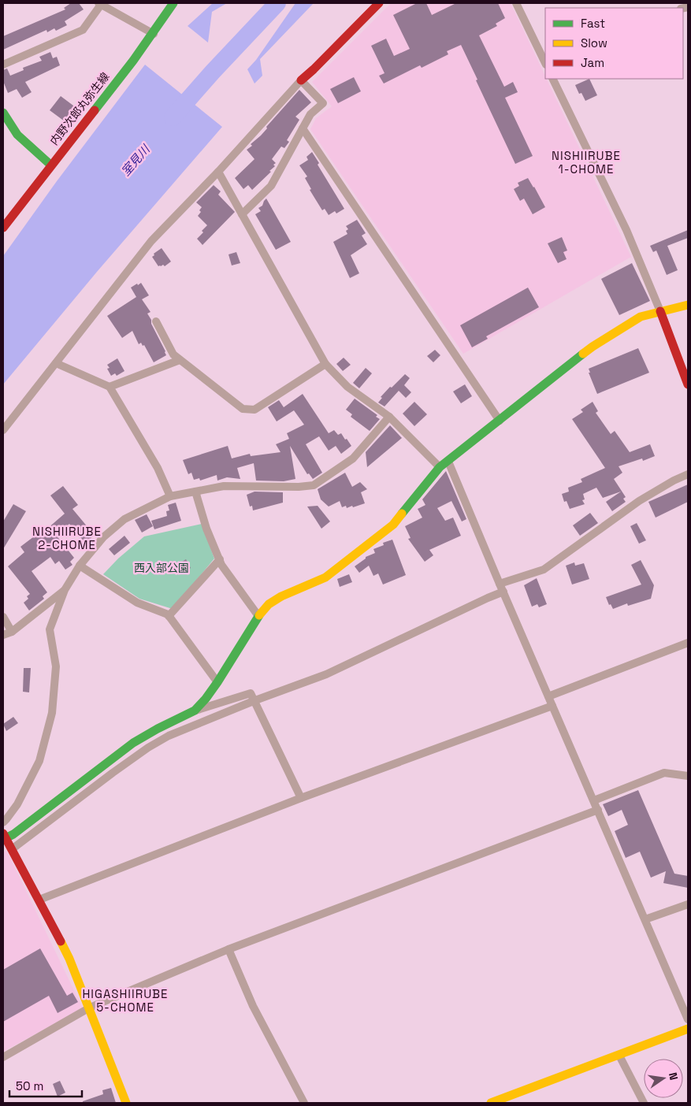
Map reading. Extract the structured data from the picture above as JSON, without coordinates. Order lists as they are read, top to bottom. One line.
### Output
{"streets":{"street":["内野次郎丸弥生線"]},"districts":["NISHIIRUBE 1-CHOME","NISHIIRUBE 2-CHOME","HIGASHIIRUBE 5-CHOME"],"water":["室見川"],"parks":["西入部公園"],"legend":["Fast","Slow","Jam"],"scale_bar":"50 m","north":"right"}
